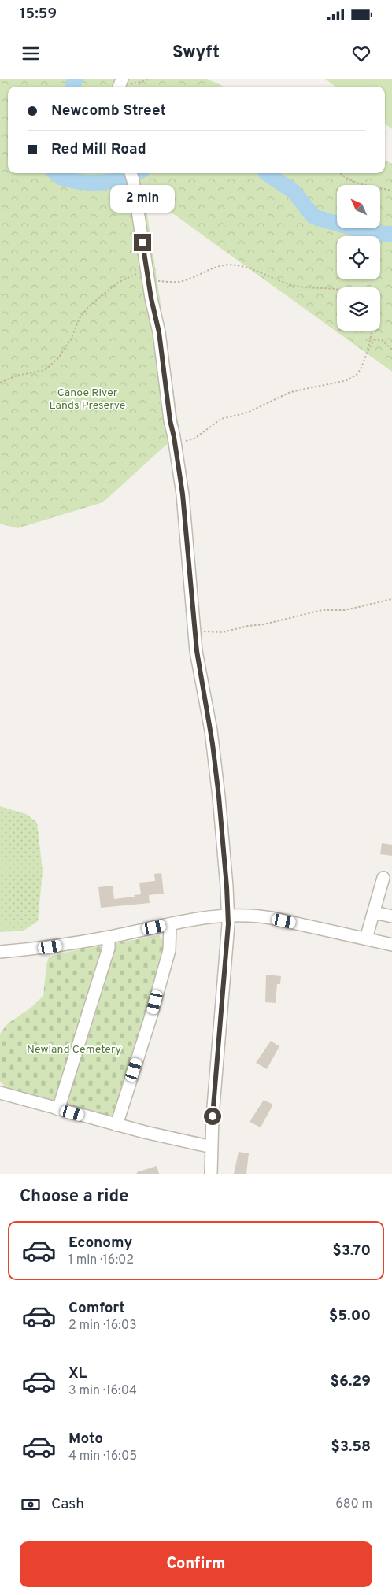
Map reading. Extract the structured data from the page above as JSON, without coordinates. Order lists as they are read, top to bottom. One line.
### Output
{"parks":["Canoe River Lands Preserve","Newland Cemetery"],"north":"top left","page":{"status":"15:59","header":"Swyft","banner":["Newcomb Street","Red Mill Road"],"bubble":"2 min","heading":"Choose a ride","list":[{"name":"Economy","note":"1 min · 16:02","value":"$3.70"},{"name":"Comfort","note":"2 min · 16:03","value":"$5.00"},{"name":"XL","note":"3 min · 16:04","value":"$6.29"},{"name":"Moto","note":"4 min · 16:05","value":"$3.58"}],"pay":["Cash","680 m"],"buttons":"Confirm"}}
